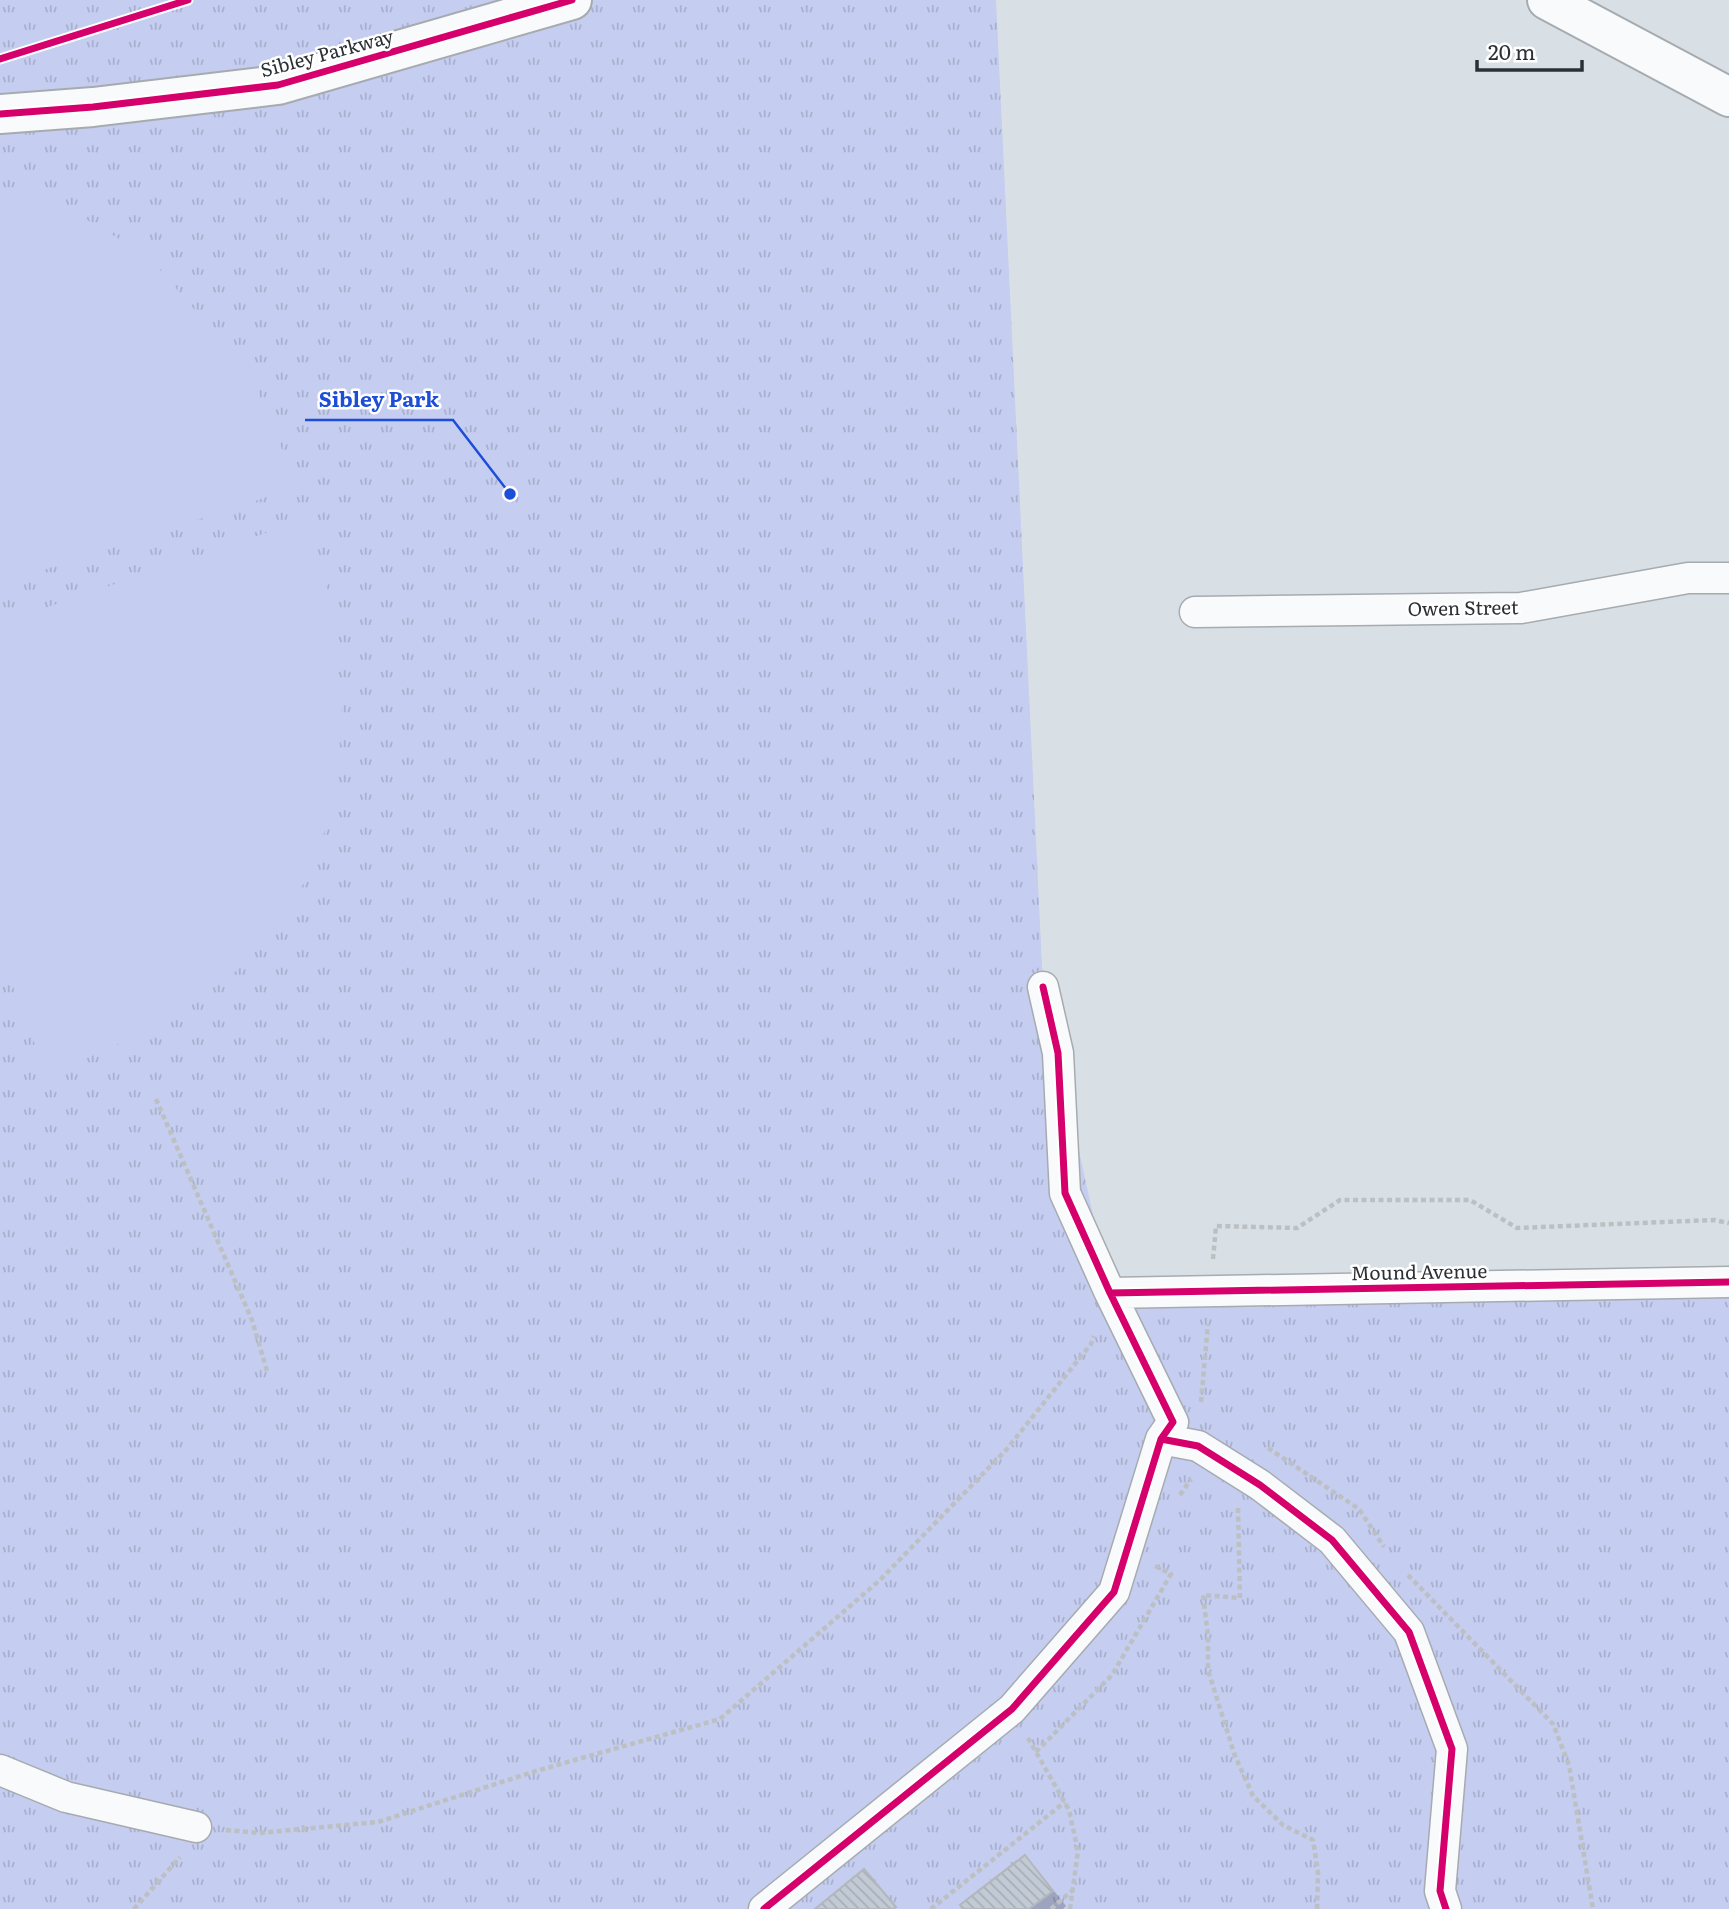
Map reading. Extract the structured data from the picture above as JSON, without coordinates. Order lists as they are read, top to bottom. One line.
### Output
{"streets":{"street":["Sibley Parkway","Owen Street","Mound Avenue"]},"places":["Sibley Park"],"scale_bar":"20 m"}
